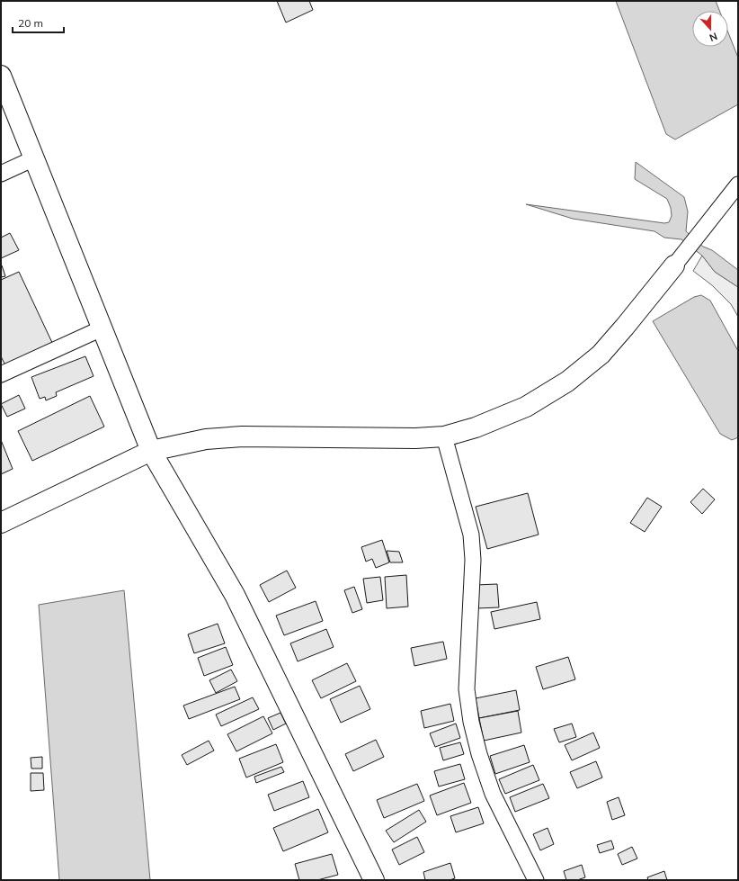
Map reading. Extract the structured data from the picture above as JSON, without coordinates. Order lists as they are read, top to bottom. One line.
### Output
{"scale_bar":"20 m","north":"bottom"}
